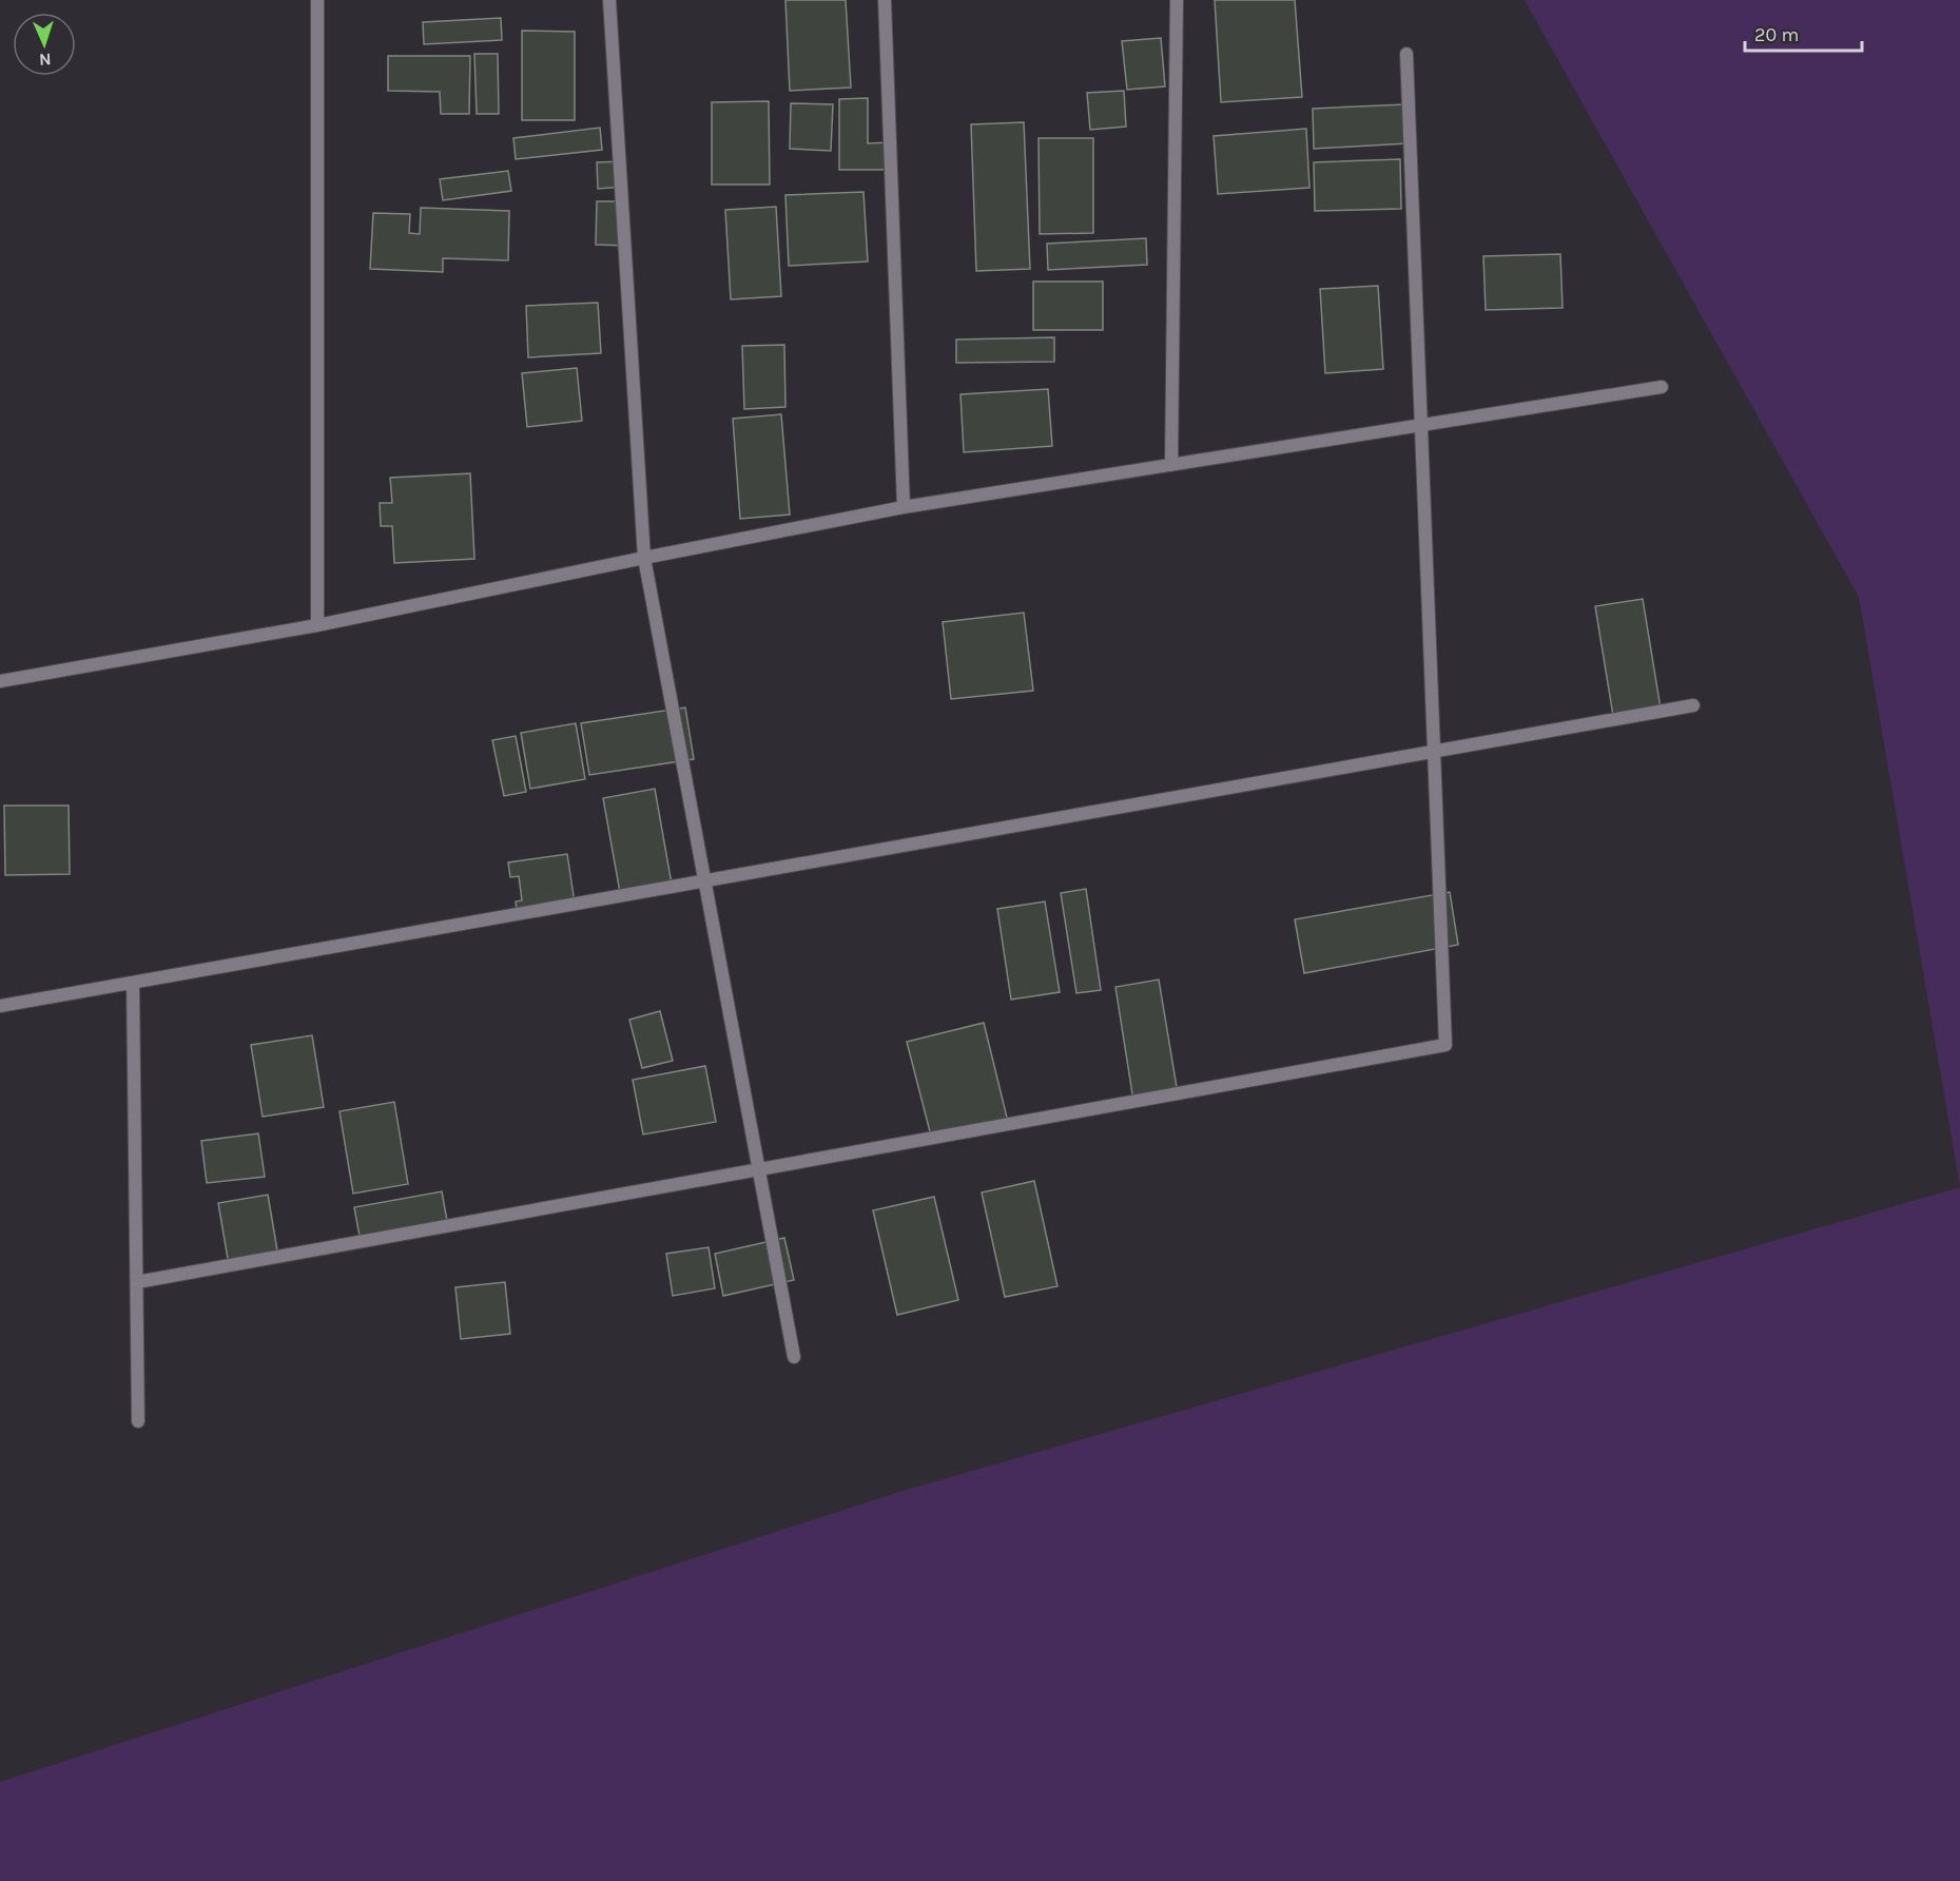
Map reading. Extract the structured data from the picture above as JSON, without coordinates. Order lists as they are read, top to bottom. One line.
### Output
{"scale_bar":"20 m","north":"bottom"}
